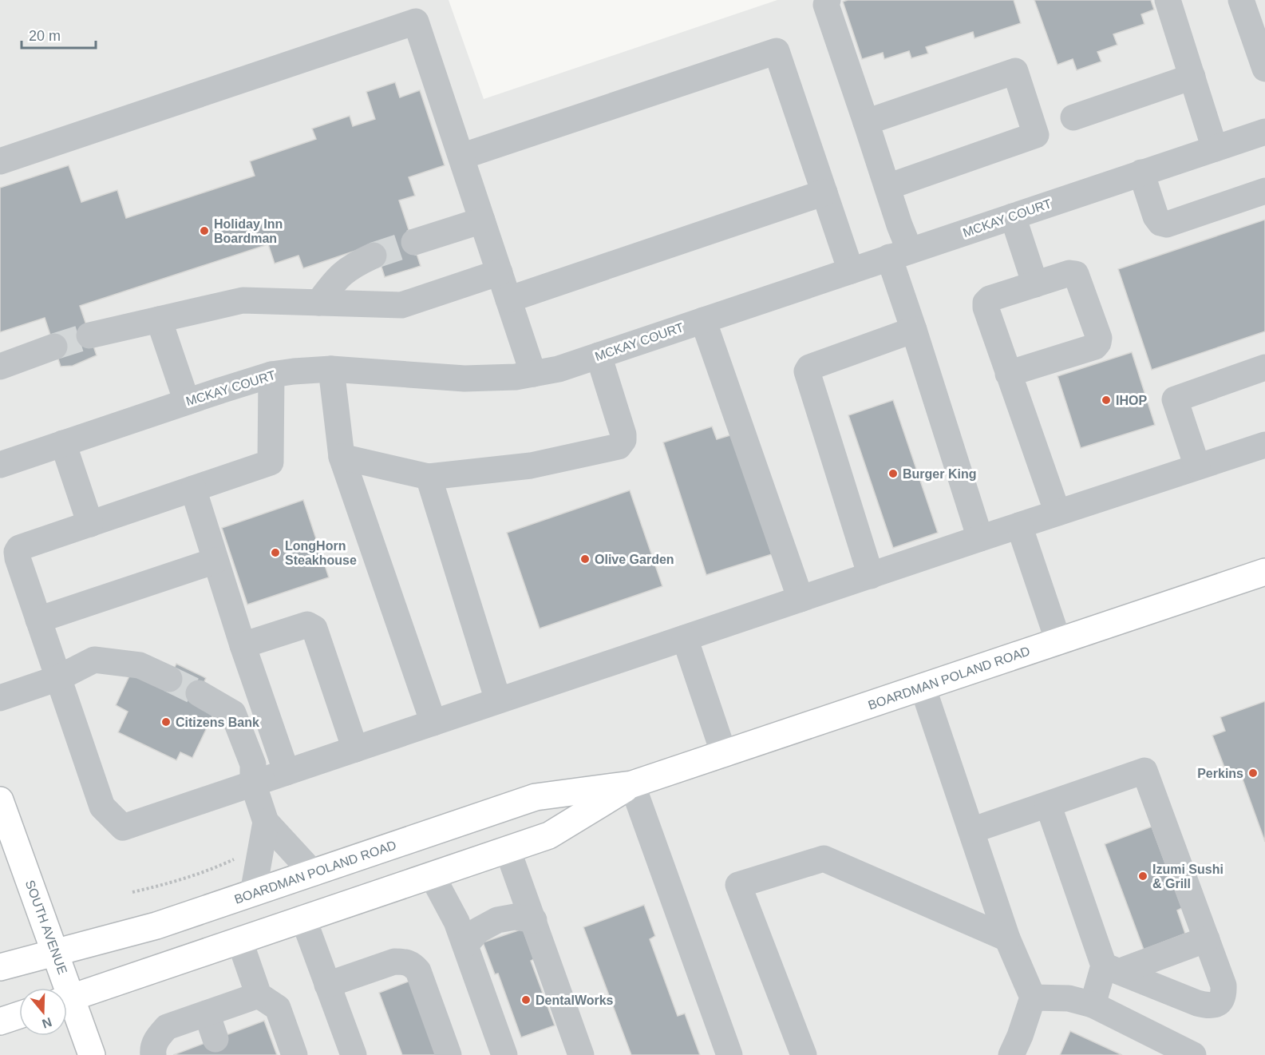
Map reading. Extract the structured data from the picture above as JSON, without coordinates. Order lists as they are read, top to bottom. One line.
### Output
{"streets":{"main road":["BOARDMAN POLAND ROAD","SOUTH AVENUE"],"street":["MCKAY COURT"]},"crossings":[["BOARDMAN POLAND ROAD","SOUTH AVENUE"]],"places":["Holiday Inn Boardman","IHOP","Burger King","LongHorn Steakhouse","Olive Garden","Citizens Bank","Perkins","Izumi Sushi & Grill","DentalWorks"],"scale_bar":"20 m","north":"bottom"}
